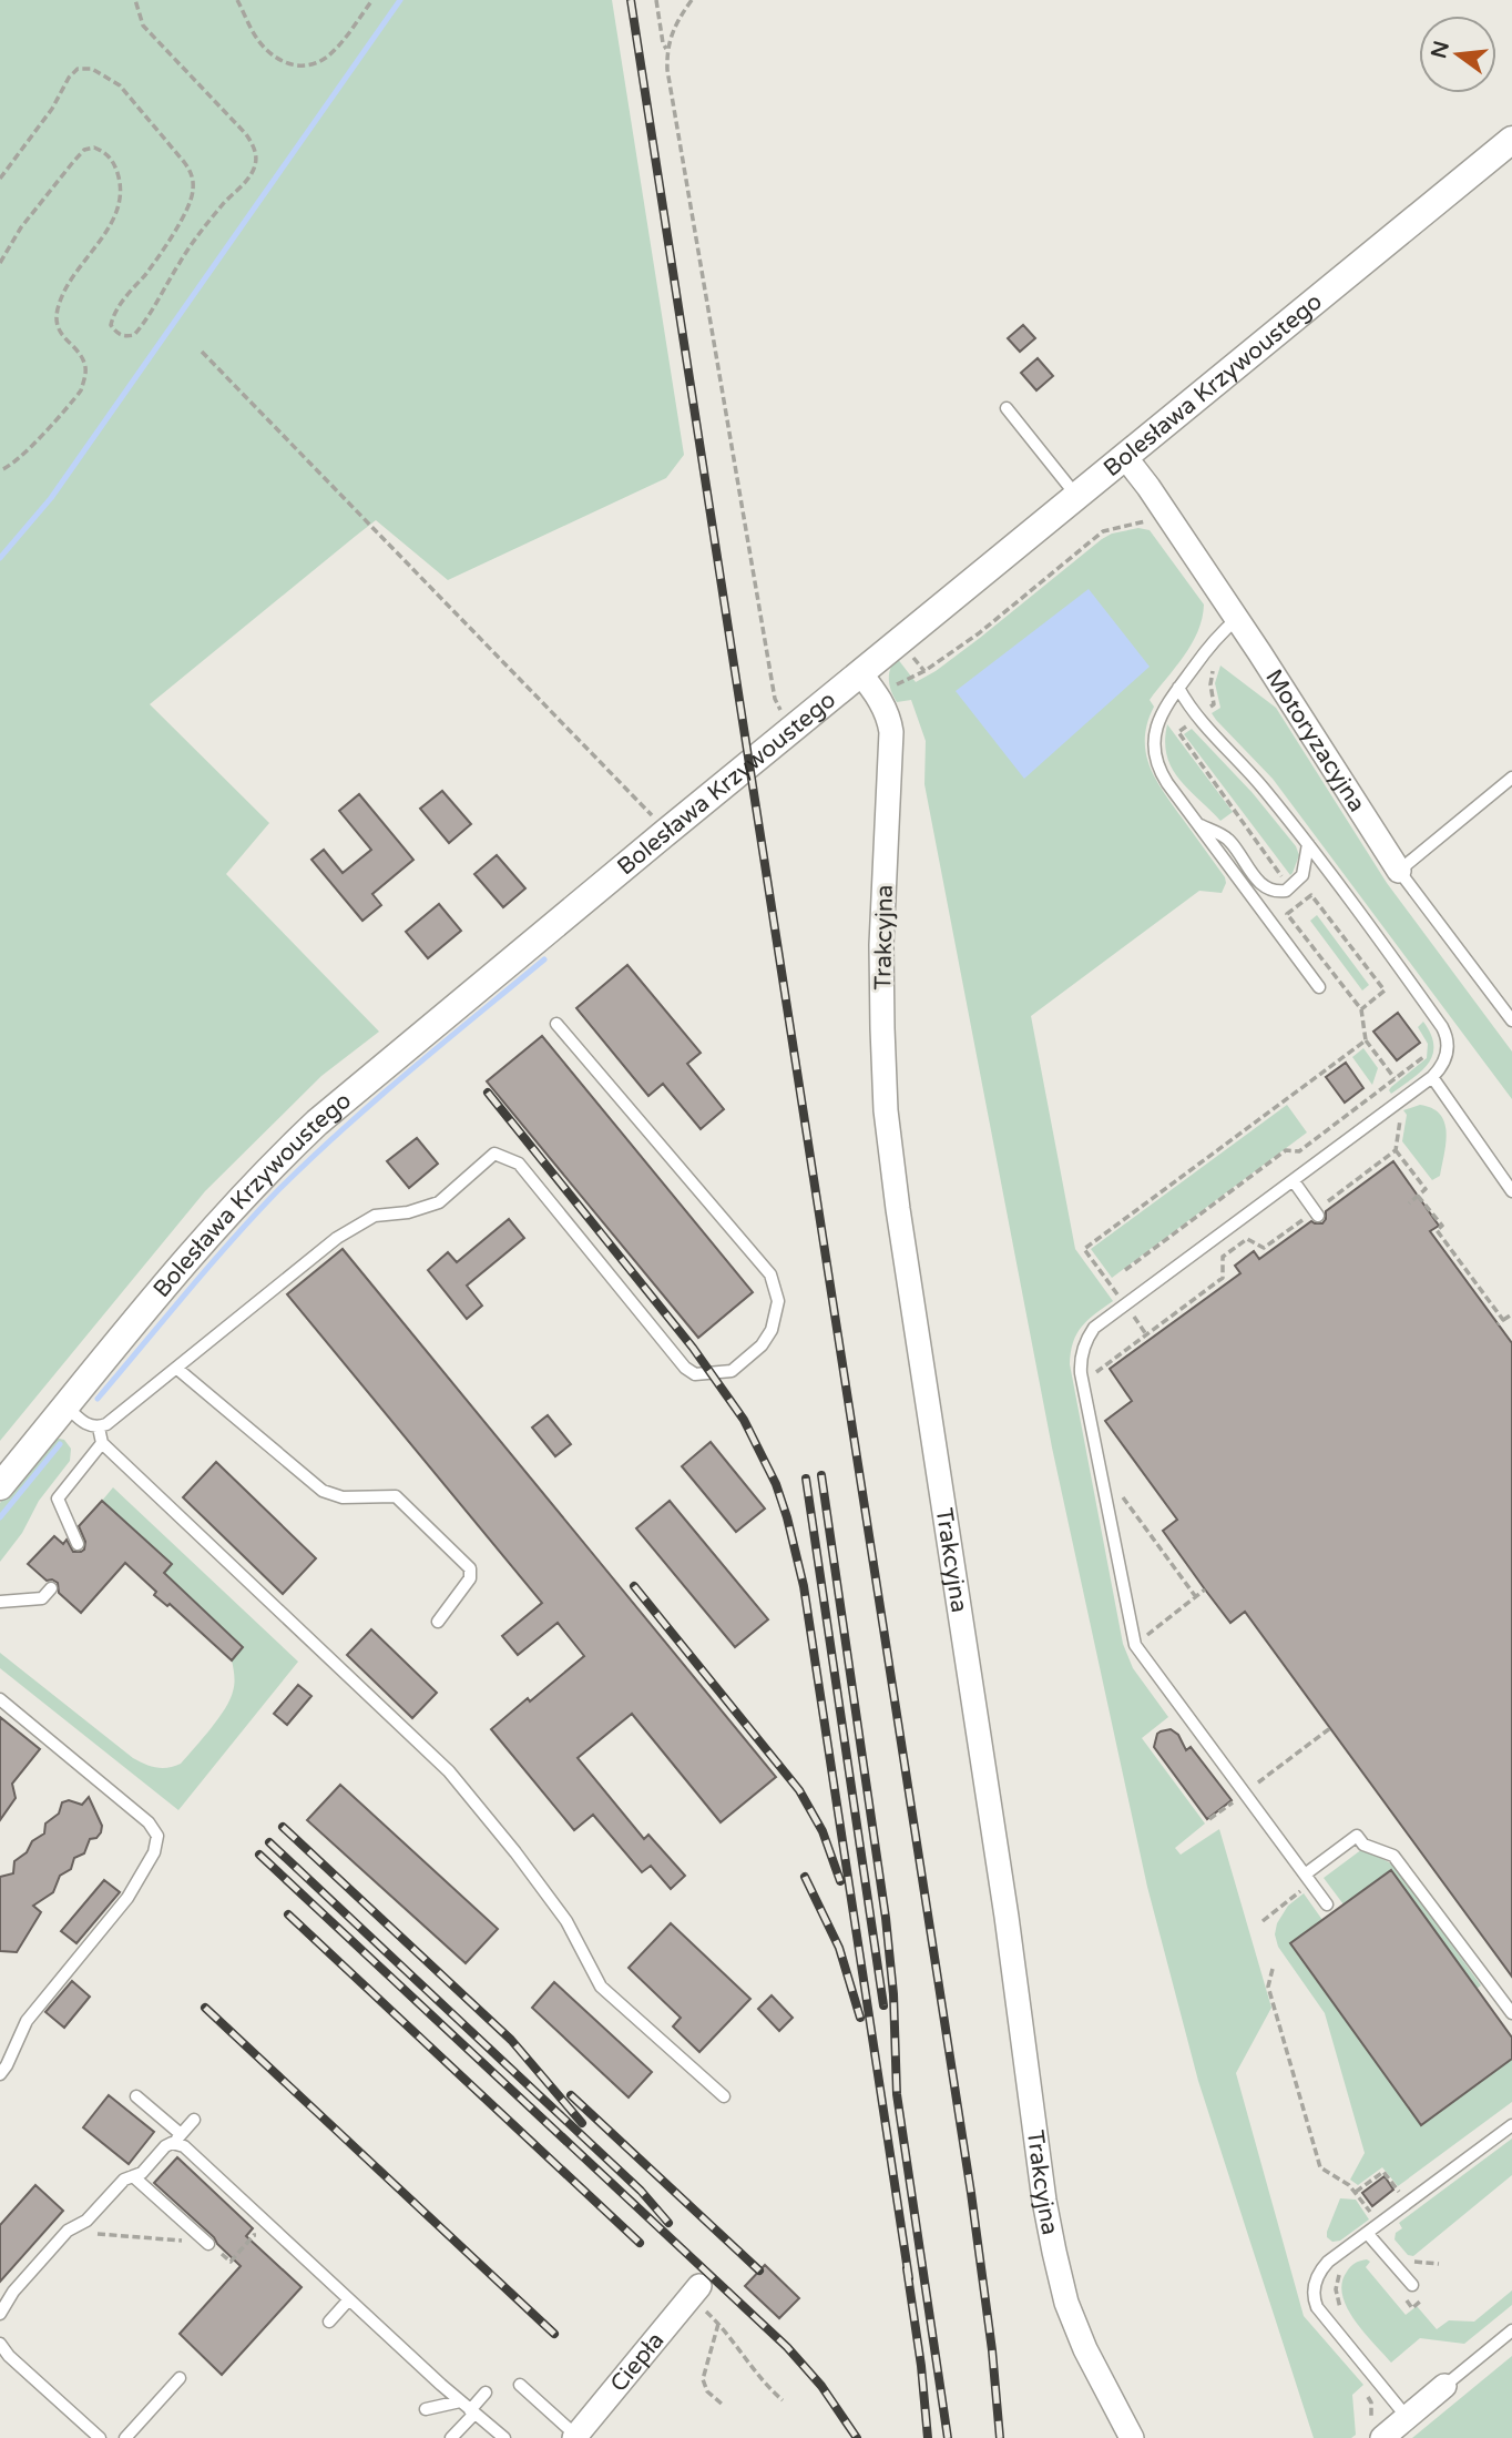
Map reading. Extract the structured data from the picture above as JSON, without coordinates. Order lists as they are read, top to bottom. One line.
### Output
{"streets":{"street":["Bolesława Krzywoustego","Motoryzacyjna","Trakcyjna","Ciepła"]},"crossings":[["Bolesława Krzywoustego","Motoryzacyjna"],["Bolesława Krzywoustego","Trakcyjna"]],"north":"left"}
